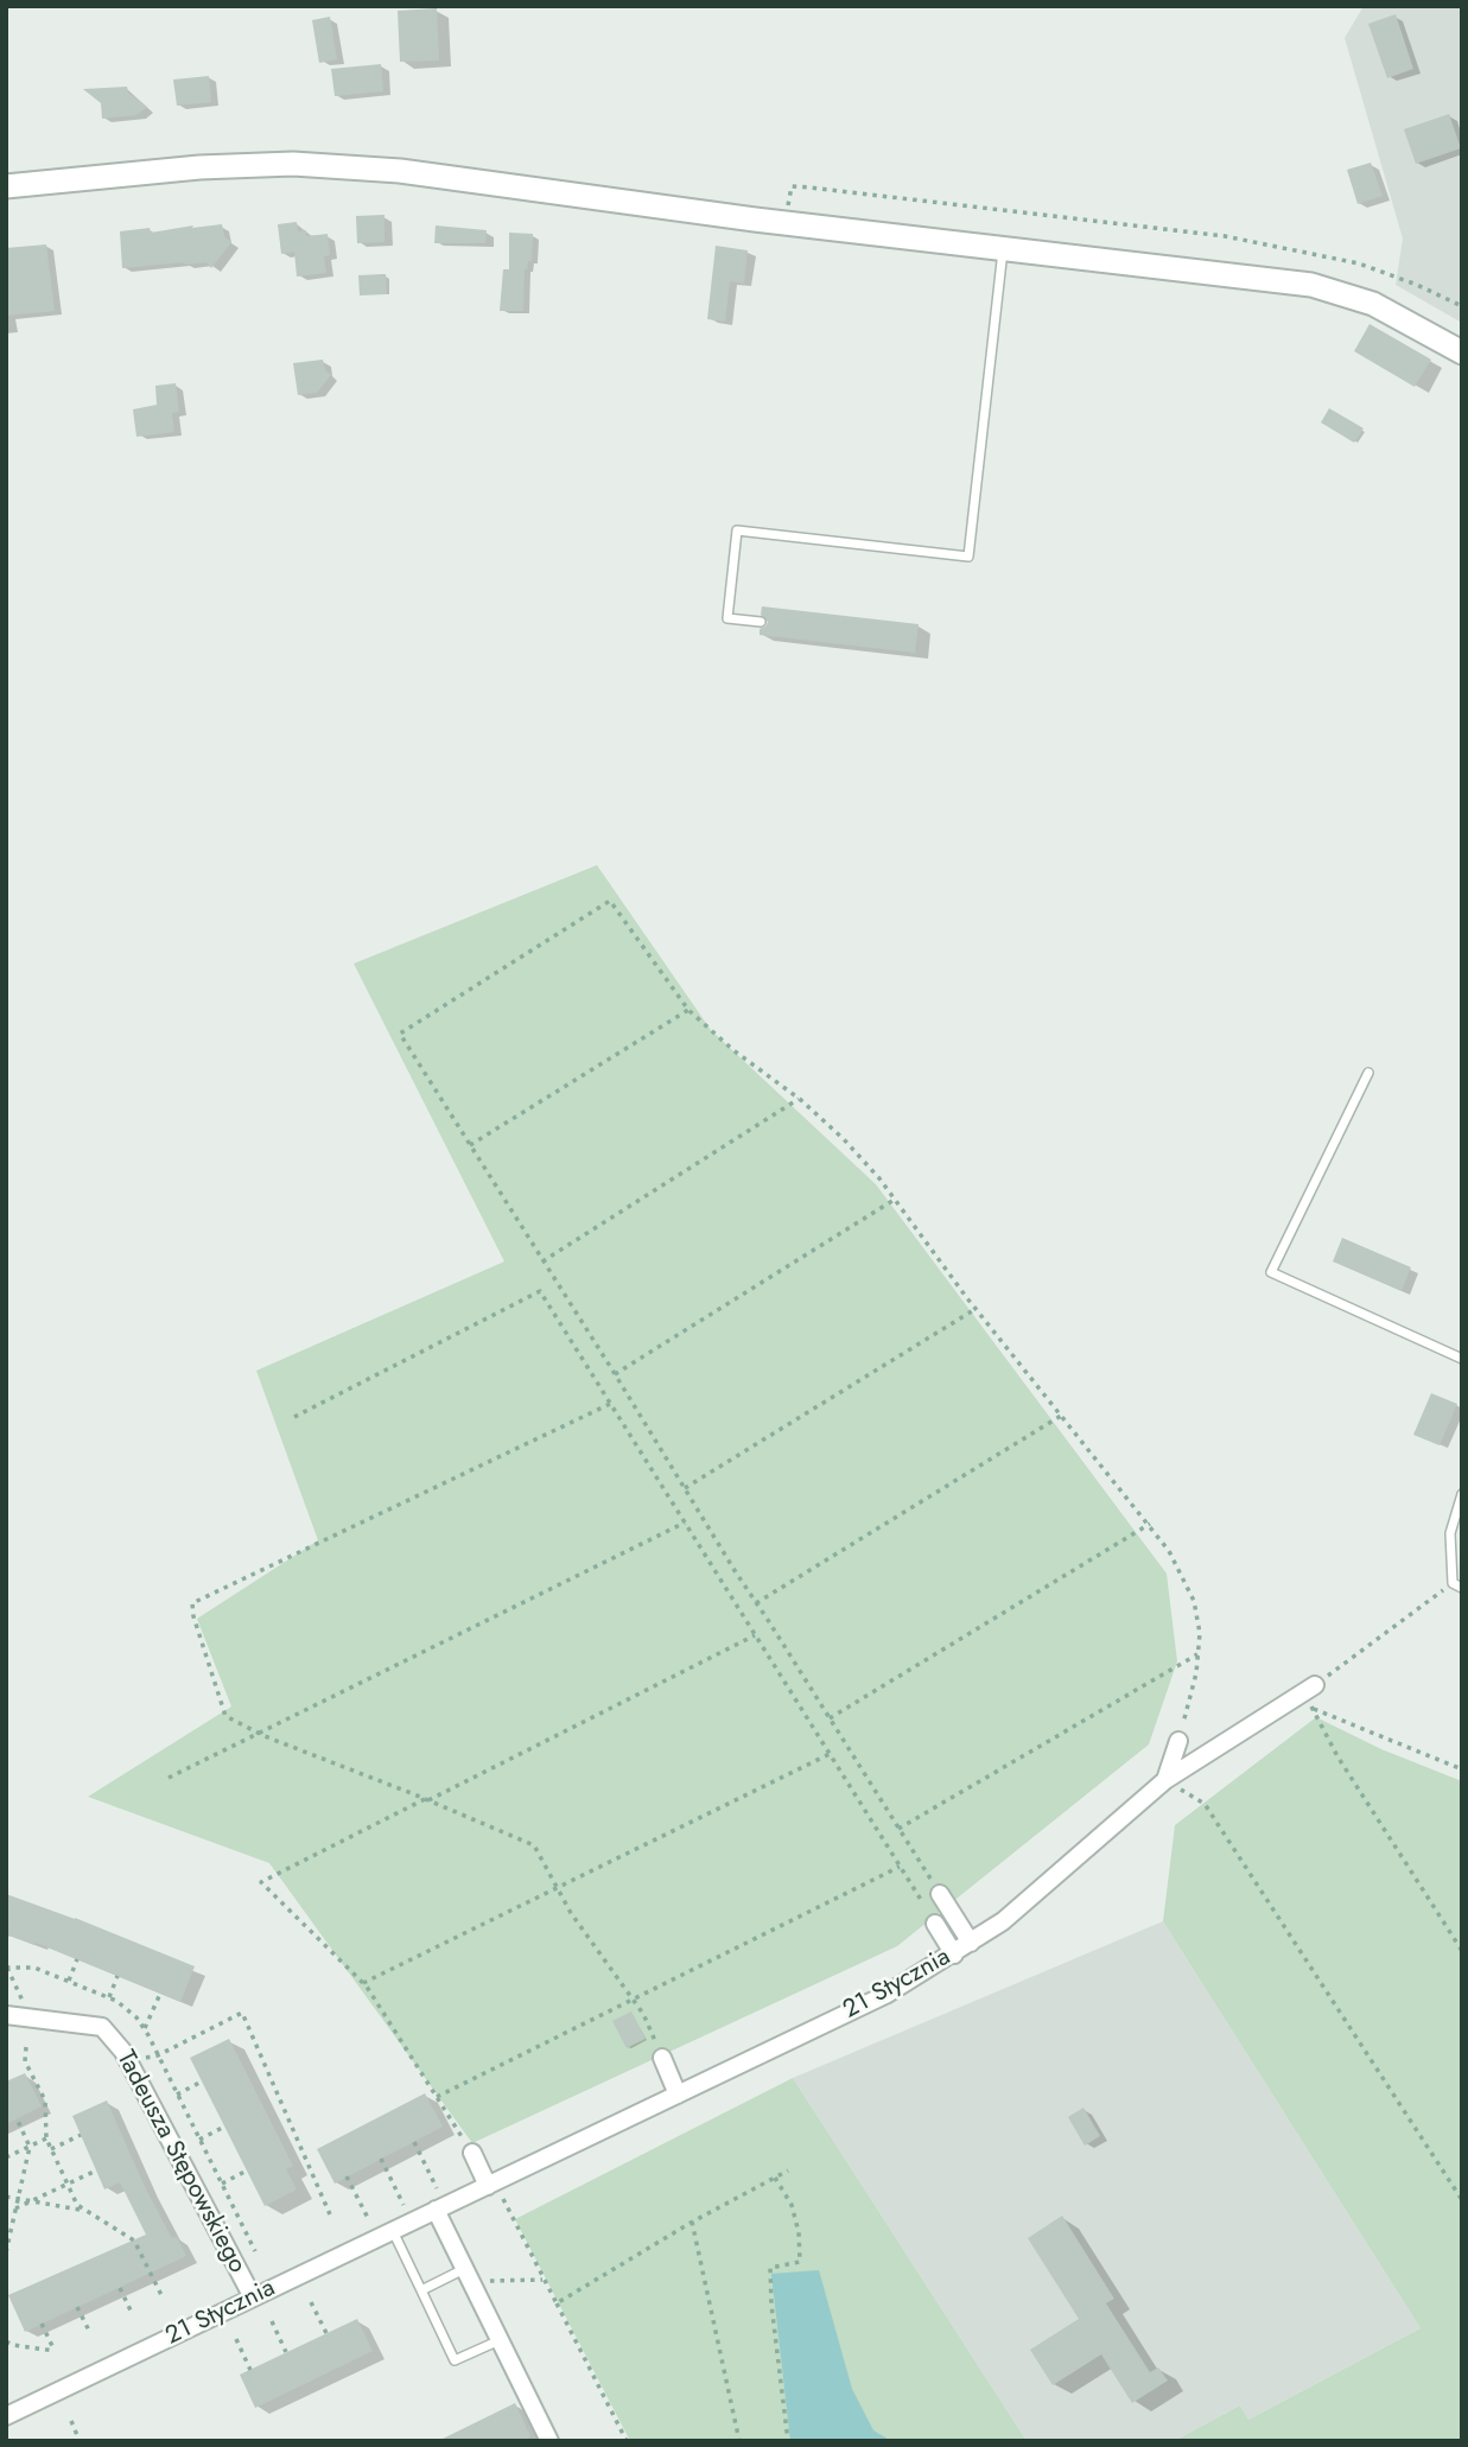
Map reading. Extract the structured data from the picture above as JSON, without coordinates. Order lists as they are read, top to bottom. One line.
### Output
{"streets":{"street":["21 Stycznia","Tadeusza Stępowskiego"]},"crossings":[["21 Stycznia","Tadeusza Stępowskiego"]]}
